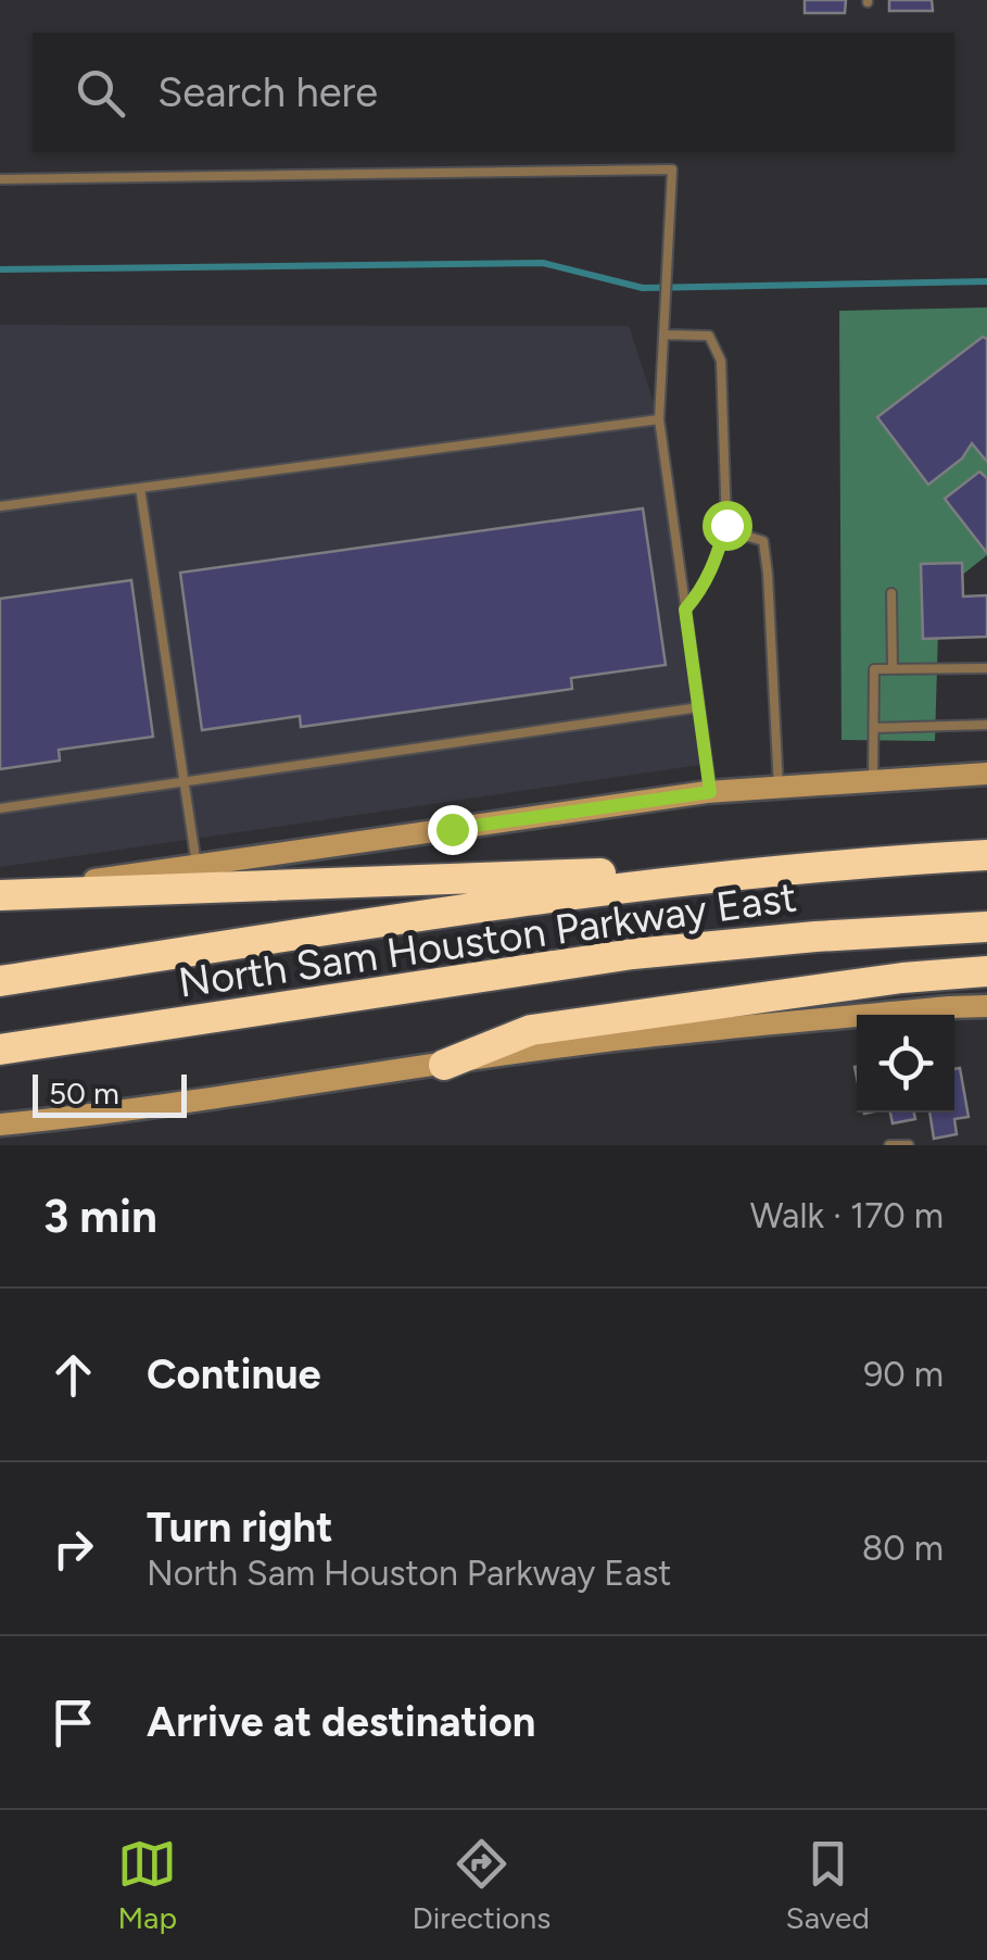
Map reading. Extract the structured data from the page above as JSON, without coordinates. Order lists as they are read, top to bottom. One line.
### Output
{"streets":{"highway":["North Sam Houston Parkway East"]},"scale_bar":"50 m","page":{"search":"Search here","scale":"50 m","heading":["3 min","Walk · 170 m"],"list":[["Continue","90 m"],["Turn right","North Sam Houston Parkway East","80 m"],"Arrive at destination"],"nav":["Map","Directions","Saved"]}}
